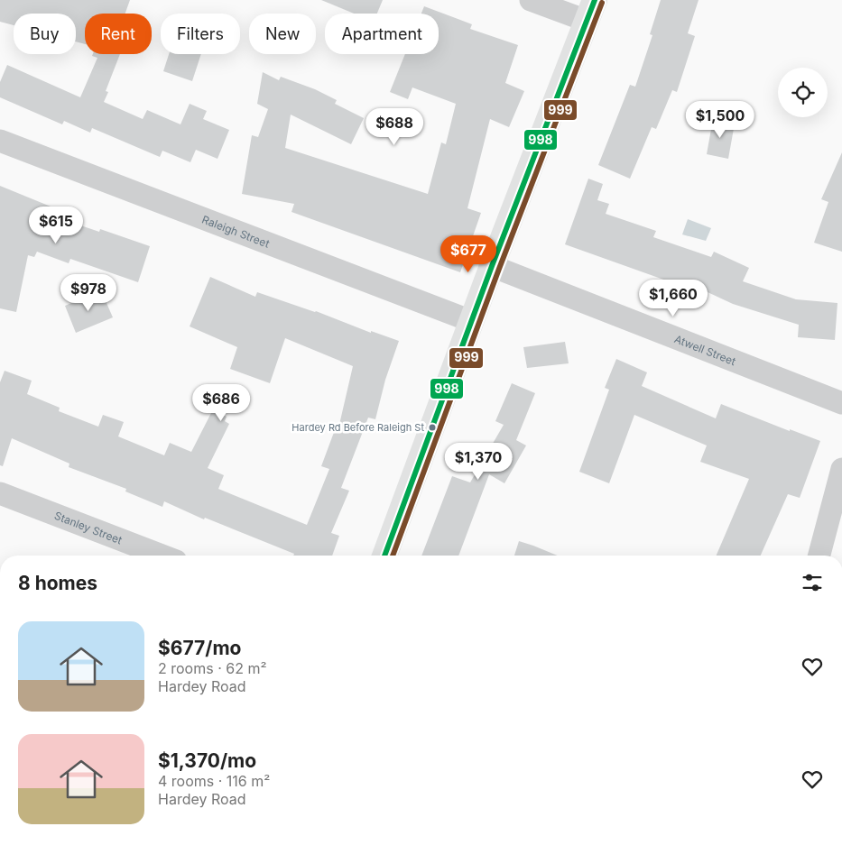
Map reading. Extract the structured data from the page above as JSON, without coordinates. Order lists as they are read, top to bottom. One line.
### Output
{"streets":{"street":["Raleigh Street","Atwell Street","Stanley Street"]},"places":["Hardey Rd Before Raleigh St"],"lines":["transit line 998","transit line 999"],"page":{"chip":["Buy","Rent","Filters","New","Apartment"],"price":["$1,500","$688","$615","$677","$978","$1,660","$686","$1,370"],"heading":"8 homes","list":[{"name":"$677/mo","note":"2 rooms · 62 m² · Hardey Road"},{"name":"$1,370/mo","note":"4 rooms · 116 m² · Hardey Road"}]}}
